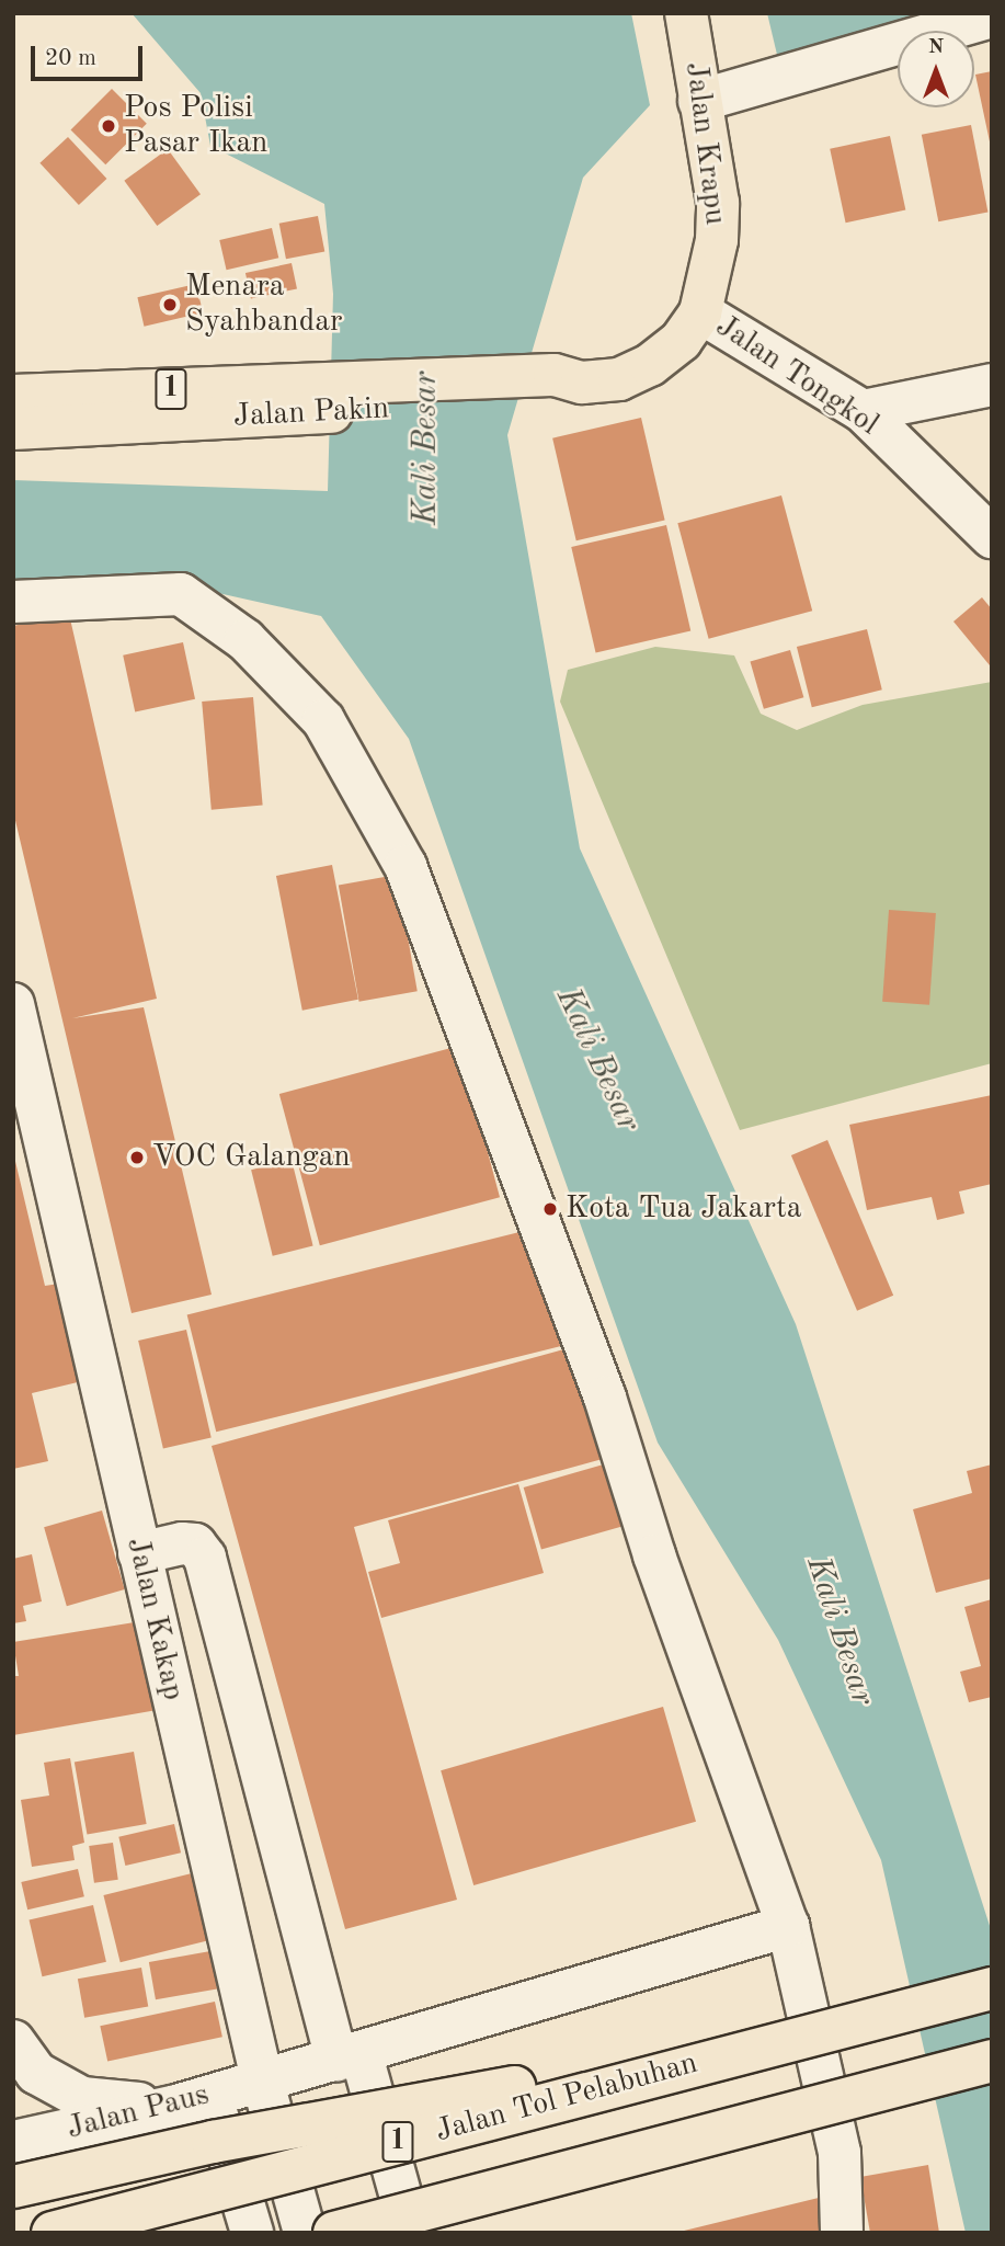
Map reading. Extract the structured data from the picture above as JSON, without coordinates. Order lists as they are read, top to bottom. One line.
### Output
{"streets":{"highway":["Jalan Krapu","1","Jalan Pakin","Jalan Tol Pelabuhan"],"street":["Jalan Tongkol","Jalan Kakap","Jalan Paus"]},"crossings":[["Jalan Krapu","Jalan Tongkol"],["Jalan Krapu","Jalan Pakin"],["Jalan Kakap","Jalan Paus"]],"water":["Kali Besar"],"places":["Pos Polisi Pasar Ikan","Menara Syahbandar","VOC Galangan","Kota Tua Jakarta"],"scale_bar":"20 m","north":"top"}
